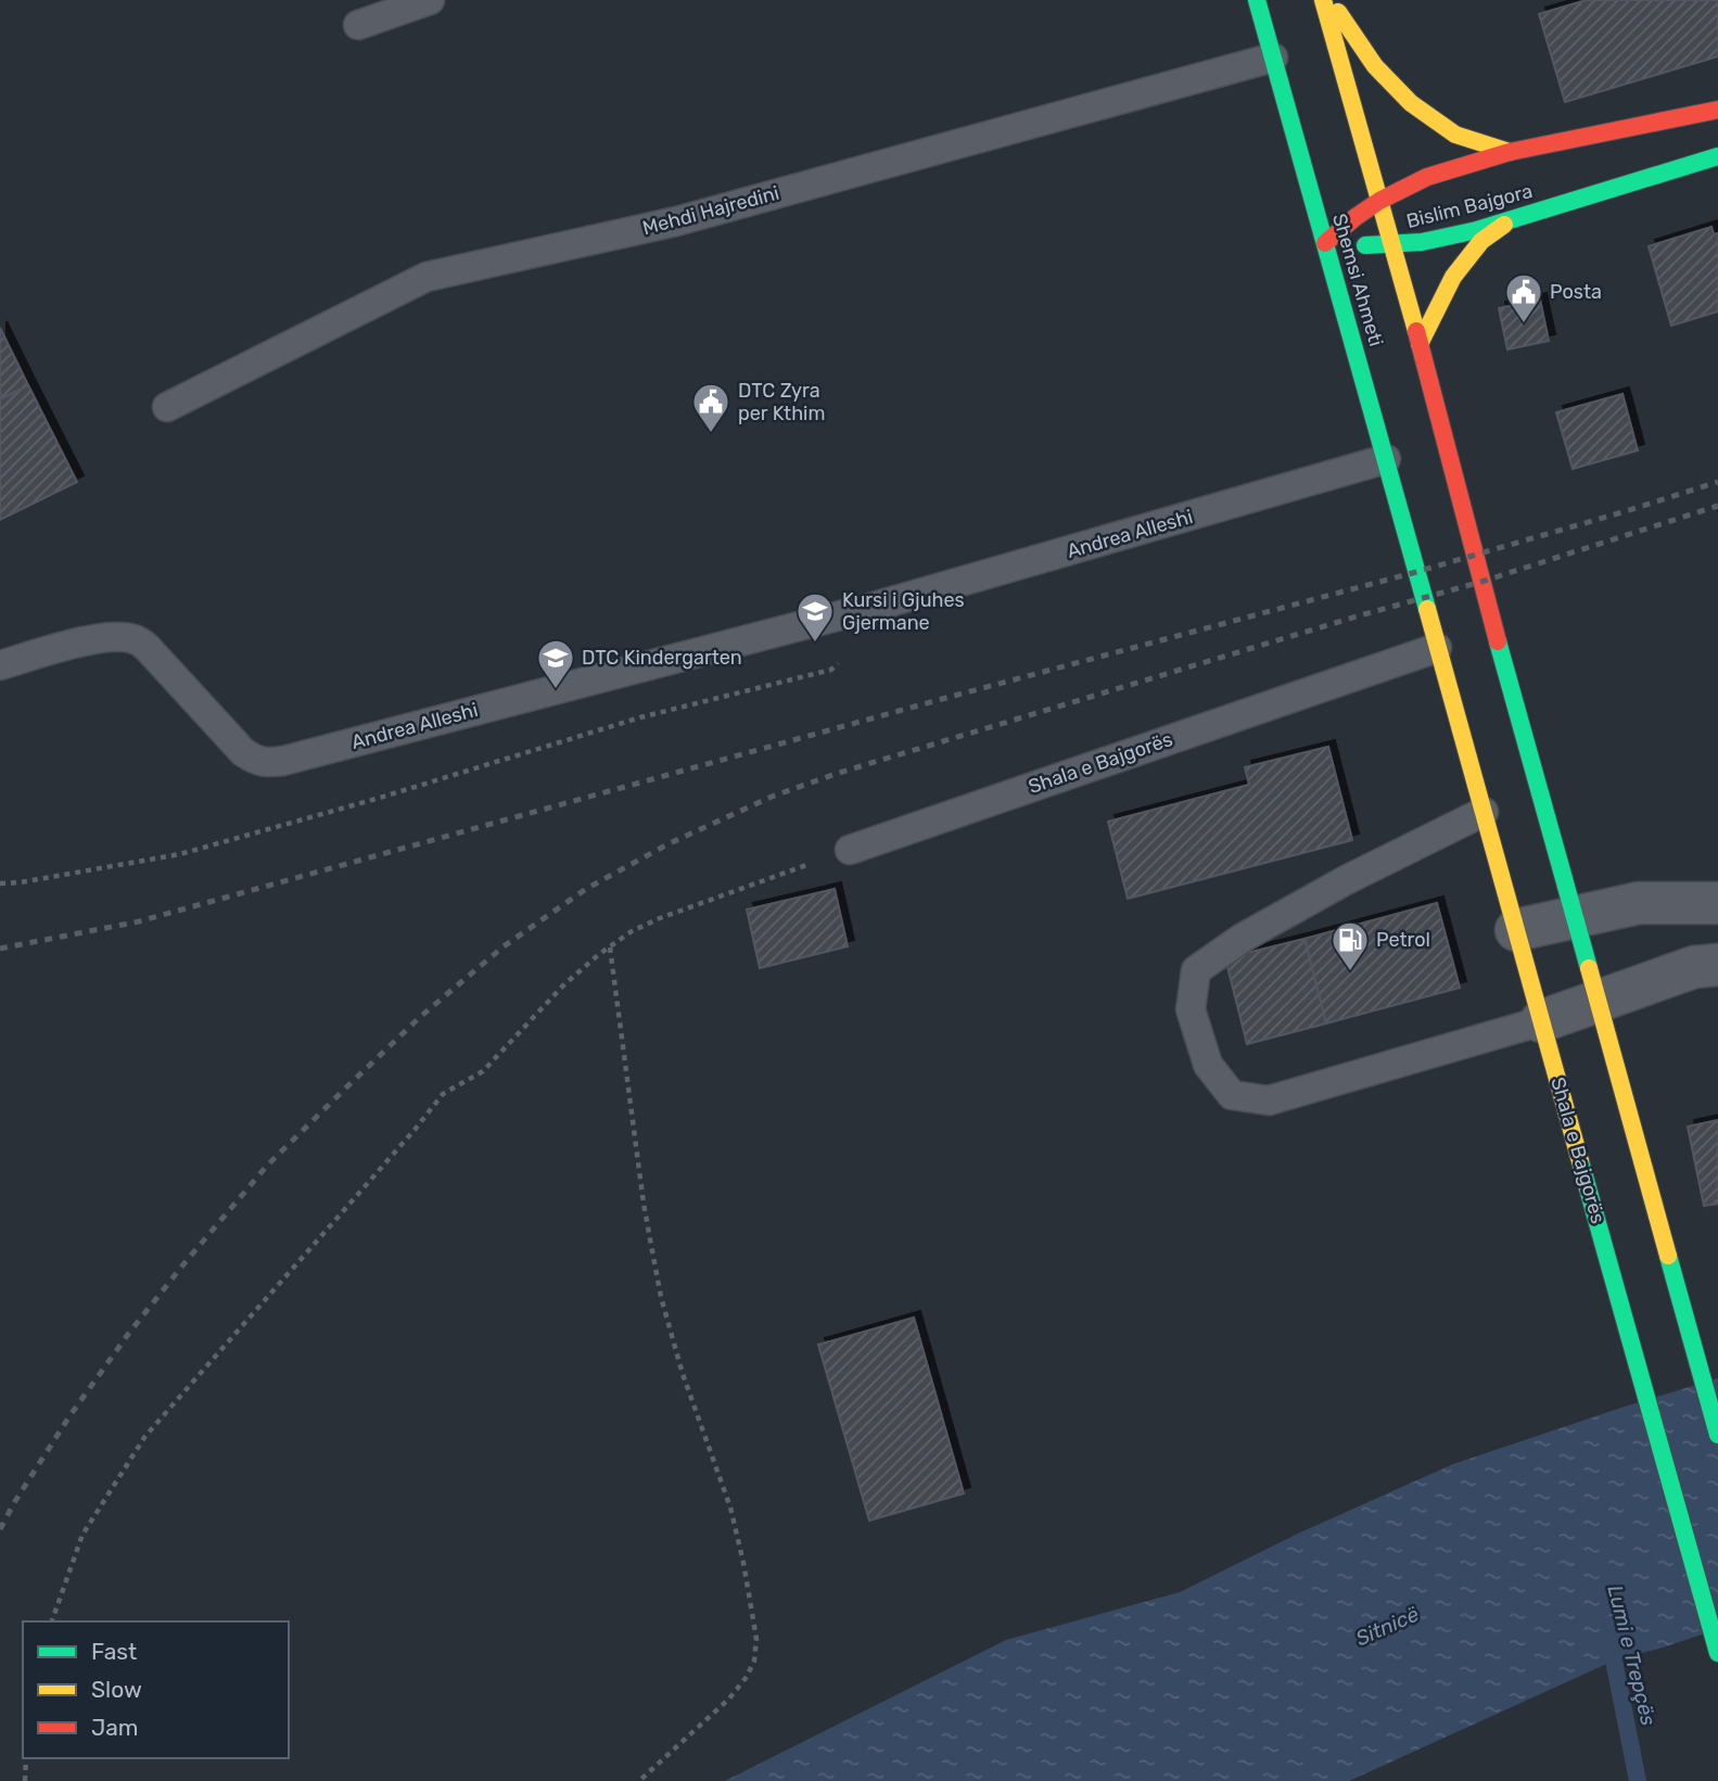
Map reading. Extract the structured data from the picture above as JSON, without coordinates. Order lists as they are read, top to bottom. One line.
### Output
{"streets":{"main road":["Bislim Bajgora","Shemsi Ahmeti","Shala e Bajgorës"],"lane":["Mehdi Hajredini","Andrea Alleshi"]},"crossings":[["Bislim Bajgora","Shemsi Ahmeti"],["Mehdi Hajredini","Shemsi Ahmeti"],["Shemsi Ahmeti","Andrea Alleshi"],["Shemsi Ahmeti","Shala e Bajgorës"]],"water":["Sitnicë","Lumi e Trepçës"],"places":{"public building":["Posta","DTC Zyra per Kthim"],"school or university":["Kursi i Gjuhes Gjermane","DTC Kindergarten"],"fuel station":["Petrol"]},"legend":["Fast","Slow","Jam"]}
